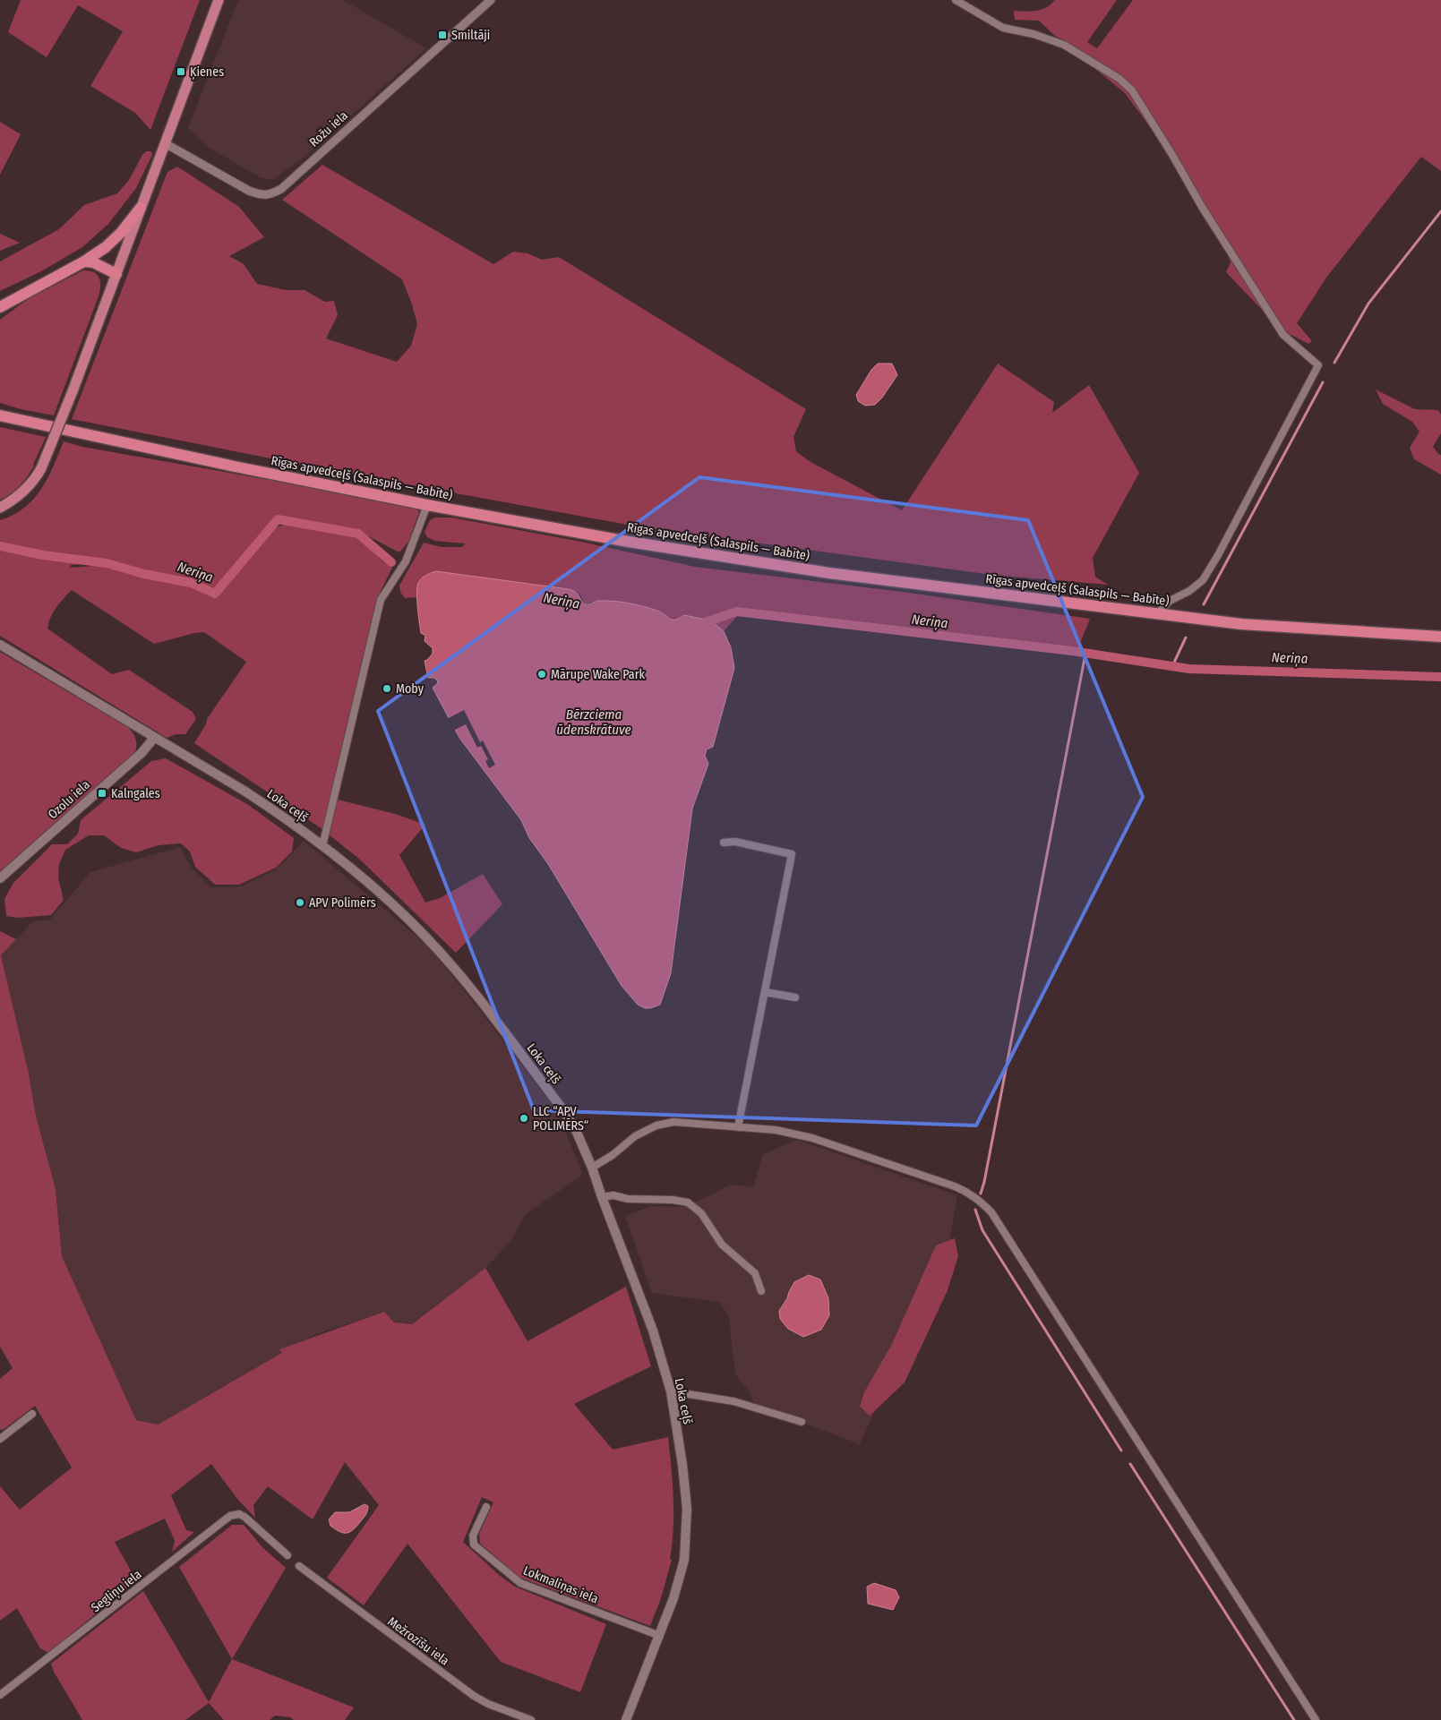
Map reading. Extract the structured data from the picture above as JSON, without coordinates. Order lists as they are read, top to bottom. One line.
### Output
{"streets":{"highway":["Rīgas apvedceļš (Salaspils — Babīte)"],"main road":["Ozolu iela","Loka ceļš"],"street":["Rožu iela","Lokmaliņas iela","Segliņu iela","Mežrozīšu iela"]},"crossings":[["Ozolu iela","Loka ceļš"],["Loka ceļš","Lokmaliņas iela"]],"water":["Neriņa","Bērzciema ūdenskrātuve"],"places":{"transit":["Smiltāji","Ķienes","Kalngales"],"other":["Mārupe Wake Park","Moby","APV Polimērs","LLC “APV POLIMĒRS“"]}}
